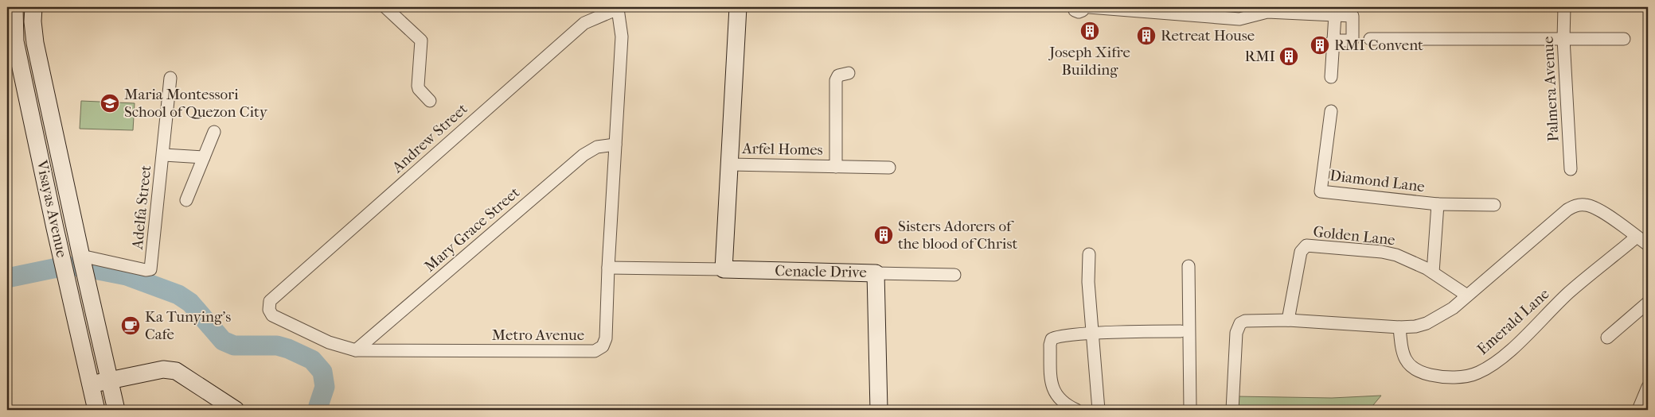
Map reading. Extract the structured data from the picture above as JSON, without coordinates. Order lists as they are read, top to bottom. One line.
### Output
{"streets":{"main road":["Visayas Avenue","Cenacle Drive"],"street":["Palmera Avenue","Andrew Street","Arfel Homes","Diamond Lane","Adelfa Street","Mary Grace Street","Golden Lane","Emerald Lane","Metro Avenue"]},"crossings":[["Andrew Street","Metro Avenue"],["Diamond Lane","Golden Lane"],["Adelfa Street","Visayas Avenue"],["Mary Grace Street","Metro Avenue"],["Cenacle Drive","Metro Avenue"]],"places":{"building":["Joseph Xifre Building","Retreat House","RMI Convent","RMI","Sisters Adorers of the blood of Christ"],"school or university":["Maria Montessori School of Quezon City"],"cafe":["Ka Tunying's Cafe"]}}
